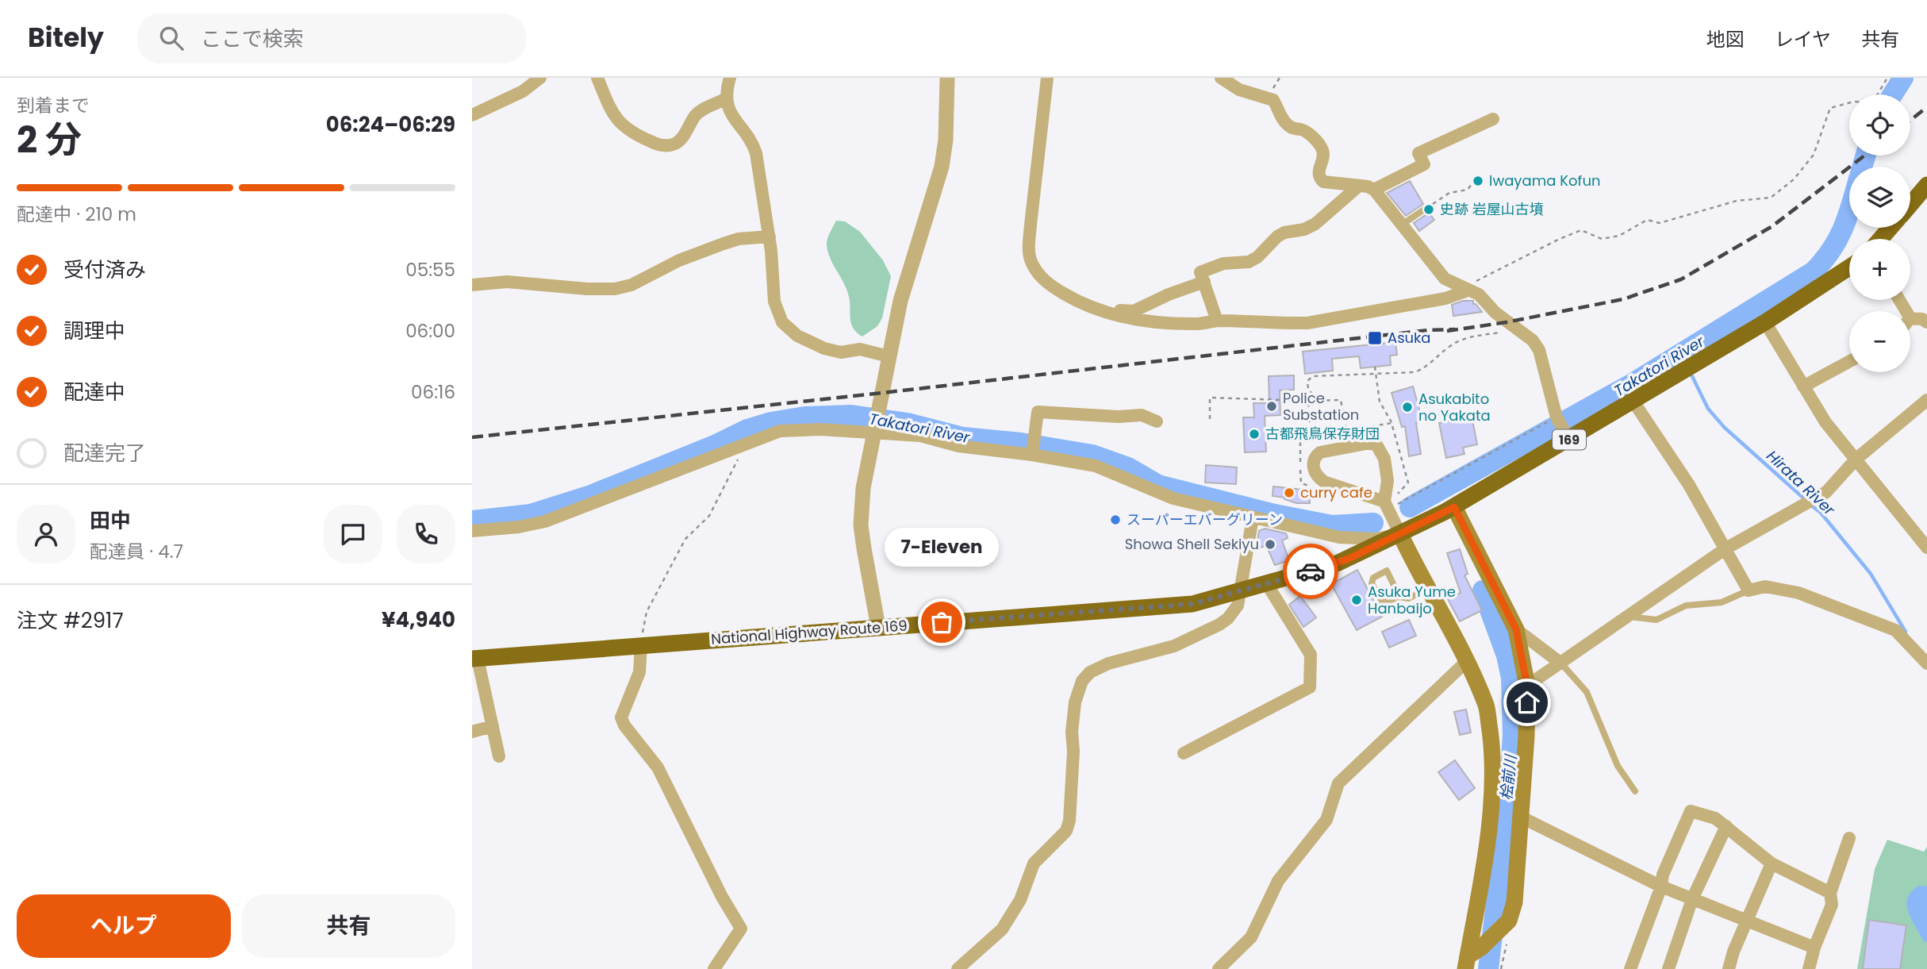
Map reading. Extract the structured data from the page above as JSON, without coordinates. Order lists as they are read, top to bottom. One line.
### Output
{"streets":{"highway":["169","National Highway Route 169"]},"water":["Takatori River","Hirata River","桧前川"],"places":{"other":["Iwayama Kofun","史跡 岩屋山古墳","Police Substation","Asukabito no Yakata","古都飛鳥保存財団","curry cafe","スーパーエバーグリーン","Showa Shell Sekiyu","Asuka Yume Hanbaijo","7-Eleven"],"transit":["Asuka"]},"page":{"header":"Bitely","search":"ここで検索","nav":["地図","レイヤ","共有"],"heading":["2 分","到着まで","06:24–06:29"],"panel":["田中","配達員 · 4.7","注文 #2917","¥4,940"],"map_buttons":["+","−"],"bar":"配達中 · 210 m","list":[["受付済み","05:55"],["調理中","06:00"],["配達中","06:16"],"配達完了"],"bubble":"7-Eleven","buttons":["ヘルプ","共有"]}}
